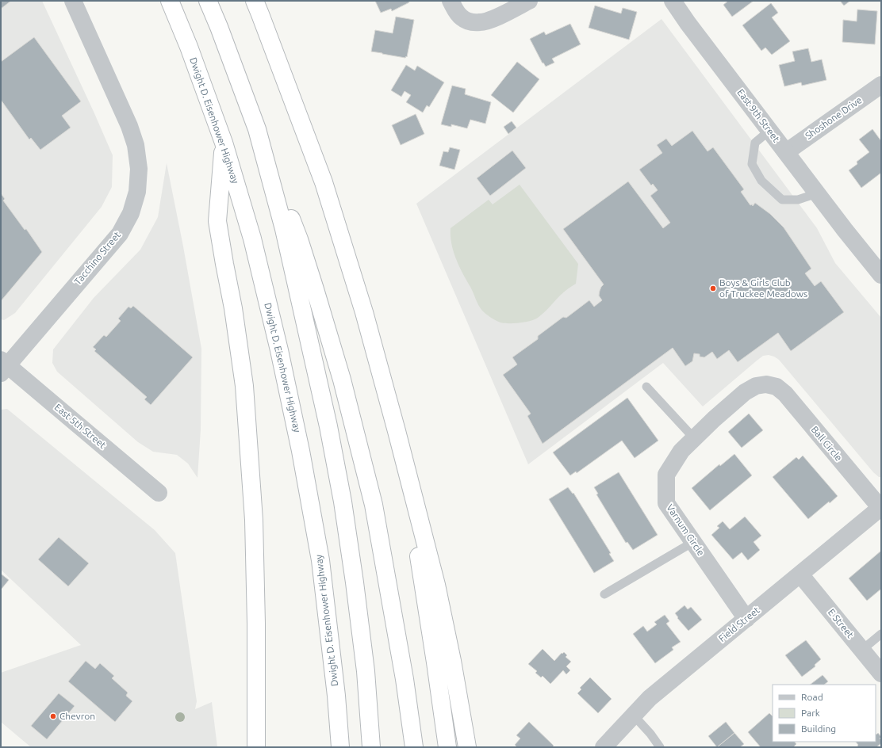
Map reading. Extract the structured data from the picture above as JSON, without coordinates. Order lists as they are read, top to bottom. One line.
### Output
{"streets":{"highway":["Dwight D. Eisenhower Highway"],"street":["East 9th Street","Shoshone Drive","Tacchino Street","East 5th Street","Ball Circle","Varnum Circle","E Street","Field Street"]},"crossings":[["East 9th Street","Shoshone Drive"],["Tacchino Street","East 5th Street"],["Ball Circle","Varnum Circle"],["Ball Circle","Field Street"],["Varnum Circle","Field Street"],["E Street","Field Street"]],"places":["Boys & Girls Club of Truckee Meadows","Chevron"],"legend":["Road","Park","Building"]}
